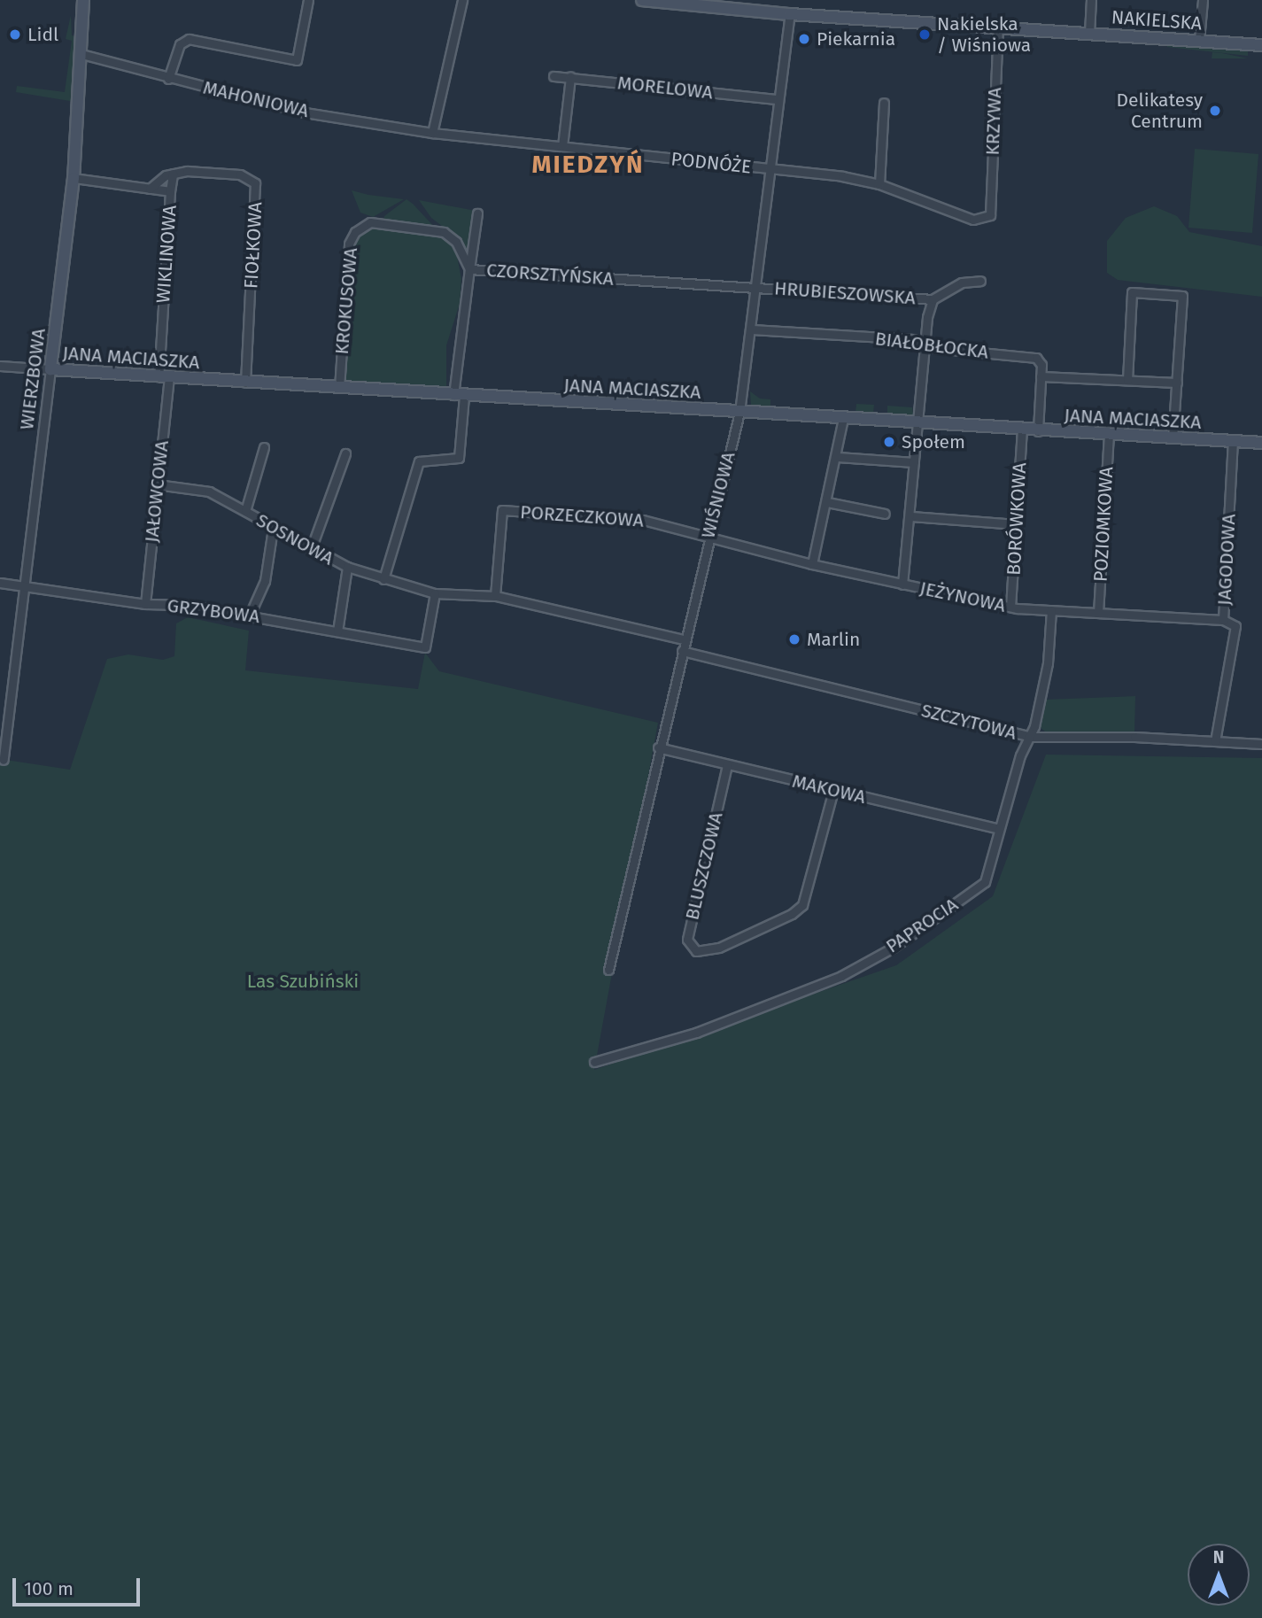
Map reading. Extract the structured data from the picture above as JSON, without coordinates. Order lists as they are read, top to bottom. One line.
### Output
{"streets":{"street":["NAKIELSKA","MORELOWA","MAHONIOWA","KRZYWA","PODNÓŻE","FIOŁKOWA","WIKLINOWA","CZORSZTYŃSKA","HRUBIESZOWSKA","KROKUSOWA","BIAŁOBŁOCKA","JANA MACIASZKA","WIERZBOWA","JAŁOWCOWA","WIŚNIOWA","PORZECZKOWA","BORÓWKOWA","POZIOMKOWA","SOSNOWA","JAGODOWA","JEŻYNOWA","GRZYBOWA","SZCZYTOWA","MAKOWA","BLUSZCZOWA","PAPROCIA"]},"crossings":[["NAKIELSKA","KRZYWA"],["NAKIELSKA","WIŚNIOWA"],["MORELOWA","WIŚNIOWA"],["MAHONIOWA","PODNÓŻE"],["MAHONIOWA","WIERZBOWA"],["KRZYWA","PODNÓŻE"],["PODNÓŻE","WIŚNIOWA"],["FIOŁKOWA","WIKLINOWA"],["FIOŁKOWA","JANA MACIASZKA"],["WIKLINOWA","JANA MACIASZKA"],["WIKLINOWA","WIERZBOWA"],["WIKLINOWA","JAŁOWCOWA"],["CZORSZTYŃSKA","HRUBIESZOWSKA"],["CZORSZTYŃSKA","KROKUSOWA"],["CZORSZTYŃSKA","JANA MACIASZKA"],["CZORSZTYŃSKA","WIŚNIOWA"],["CZORSZTYŃSKA","SOSNOWA"],["HRUBIESZOWSKA","WIŚNIOWA"],["KROKUSOWA","JANA MACIASZKA"],["BIAŁOBŁOCKA","WIŚNIOWA"],["JANA MACIASZKA","WIERZBOWA"],["JANA MACIASZKA","JAŁOWCOWA"],["JANA MACIASZKA","WIŚNIOWA"],["JANA MACIASZKA","BORÓWKOWA"],["JANA MACIASZKA","POZIOMKOWA"],["JANA MACIASZKA","JAGODOWA"],["WIERZBOWA","GRZYBOWA"],["JAŁOWCOWA","SOSNOWA"],["JAŁOWCOWA","GRZYBOWA"],["WIŚNIOWA","PORZECZKOWA"],["WIŚNIOWA","JEŻYNOWA"],["WIŚNIOWA","SZCZYTOWA"],["WIŚNIOWA","MAKOWA"],["PORZECZKOWA","JEŻYNOWA"],["BORÓWKOWA","JEŻYNOWA"],["POZIOMKOWA","JEŻYNOWA"],["SOSNOWA","GRZYBOWA"],["JAGODOWA","JEŻYNOWA"],["JAGODOWA","SZCZYTOWA"],["JEŻYNOWA","PAPROCIA"],["SZCZYTOWA","PAPROCIA"],["MAKOWA","BLUSZCZOWA"],["MAKOWA","PAPROCIA"]],"districts":["MIEDZYŃ"],"parks":["Las Szubiński"],"places":["Lidl","Nakielska / Wiśniowa","Piekarnia","Delikatesy Centrum","Społem","Marlin"],"scale_bar":"100 m","north":"top"}
